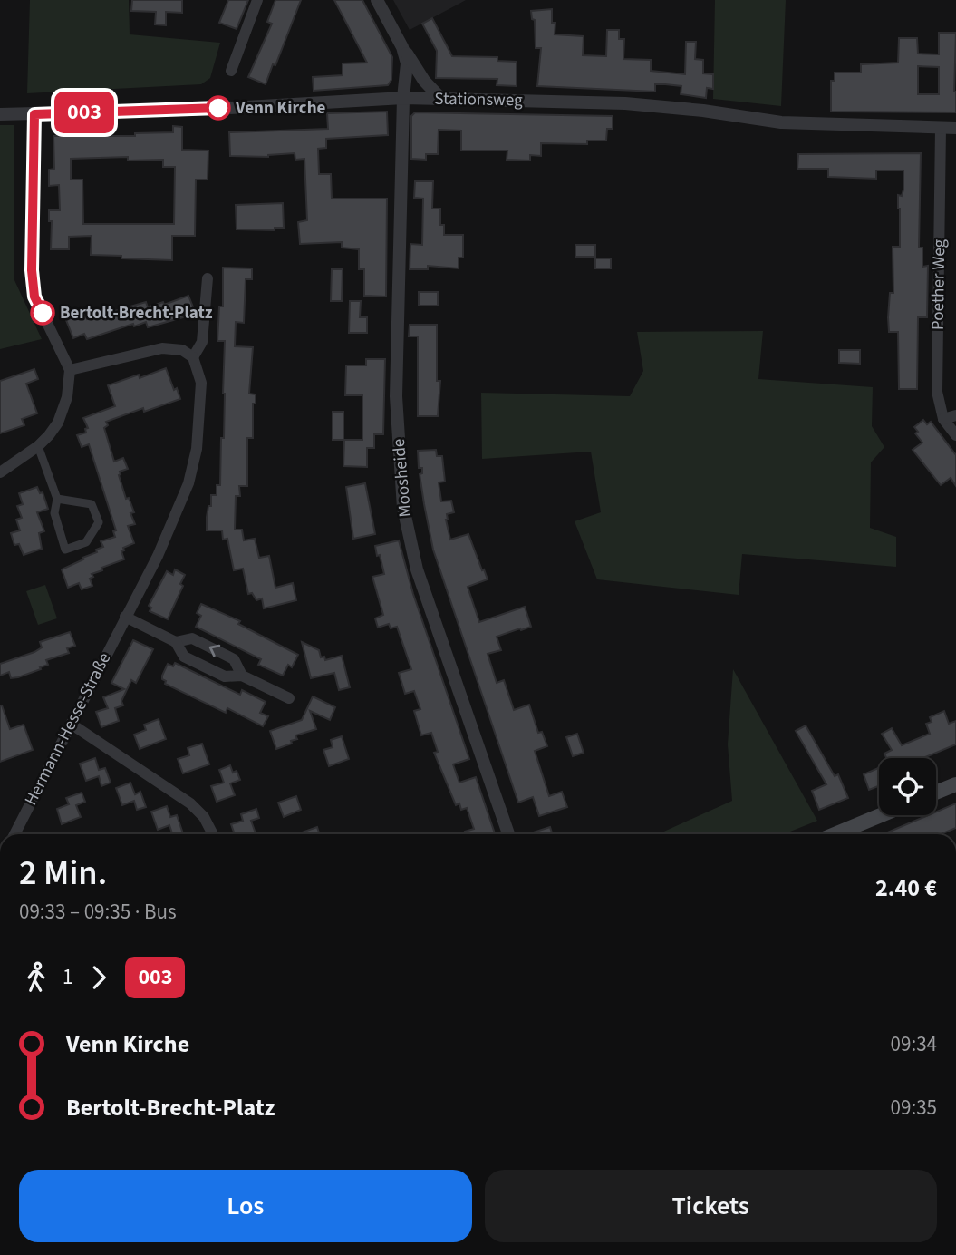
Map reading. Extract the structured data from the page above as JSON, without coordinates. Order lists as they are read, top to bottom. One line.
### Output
{"streets":{"street":["Stationsweg","Poether Weg","Moosheide","Hermann-Hesse-Straße"]},"crossings":[["Stationsweg","Poether Weg"],["Stationsweg","Moosheide"]],"places":["Venn Kirche","Bertolt-Brecht-Platz"],"lines":["bus line 003"],"page":{"on_map":"003","heading":["2 Min.","09:33 – 09:35 · Bus","2.40 €"],"legs":["1","003"],"list":[{"name":"Venn Kirche","value":"09:34"},{"name":"Bertolt-Brecht-Platz","value":"09:35"}],"buttons":["Los","Tickets"]}}
